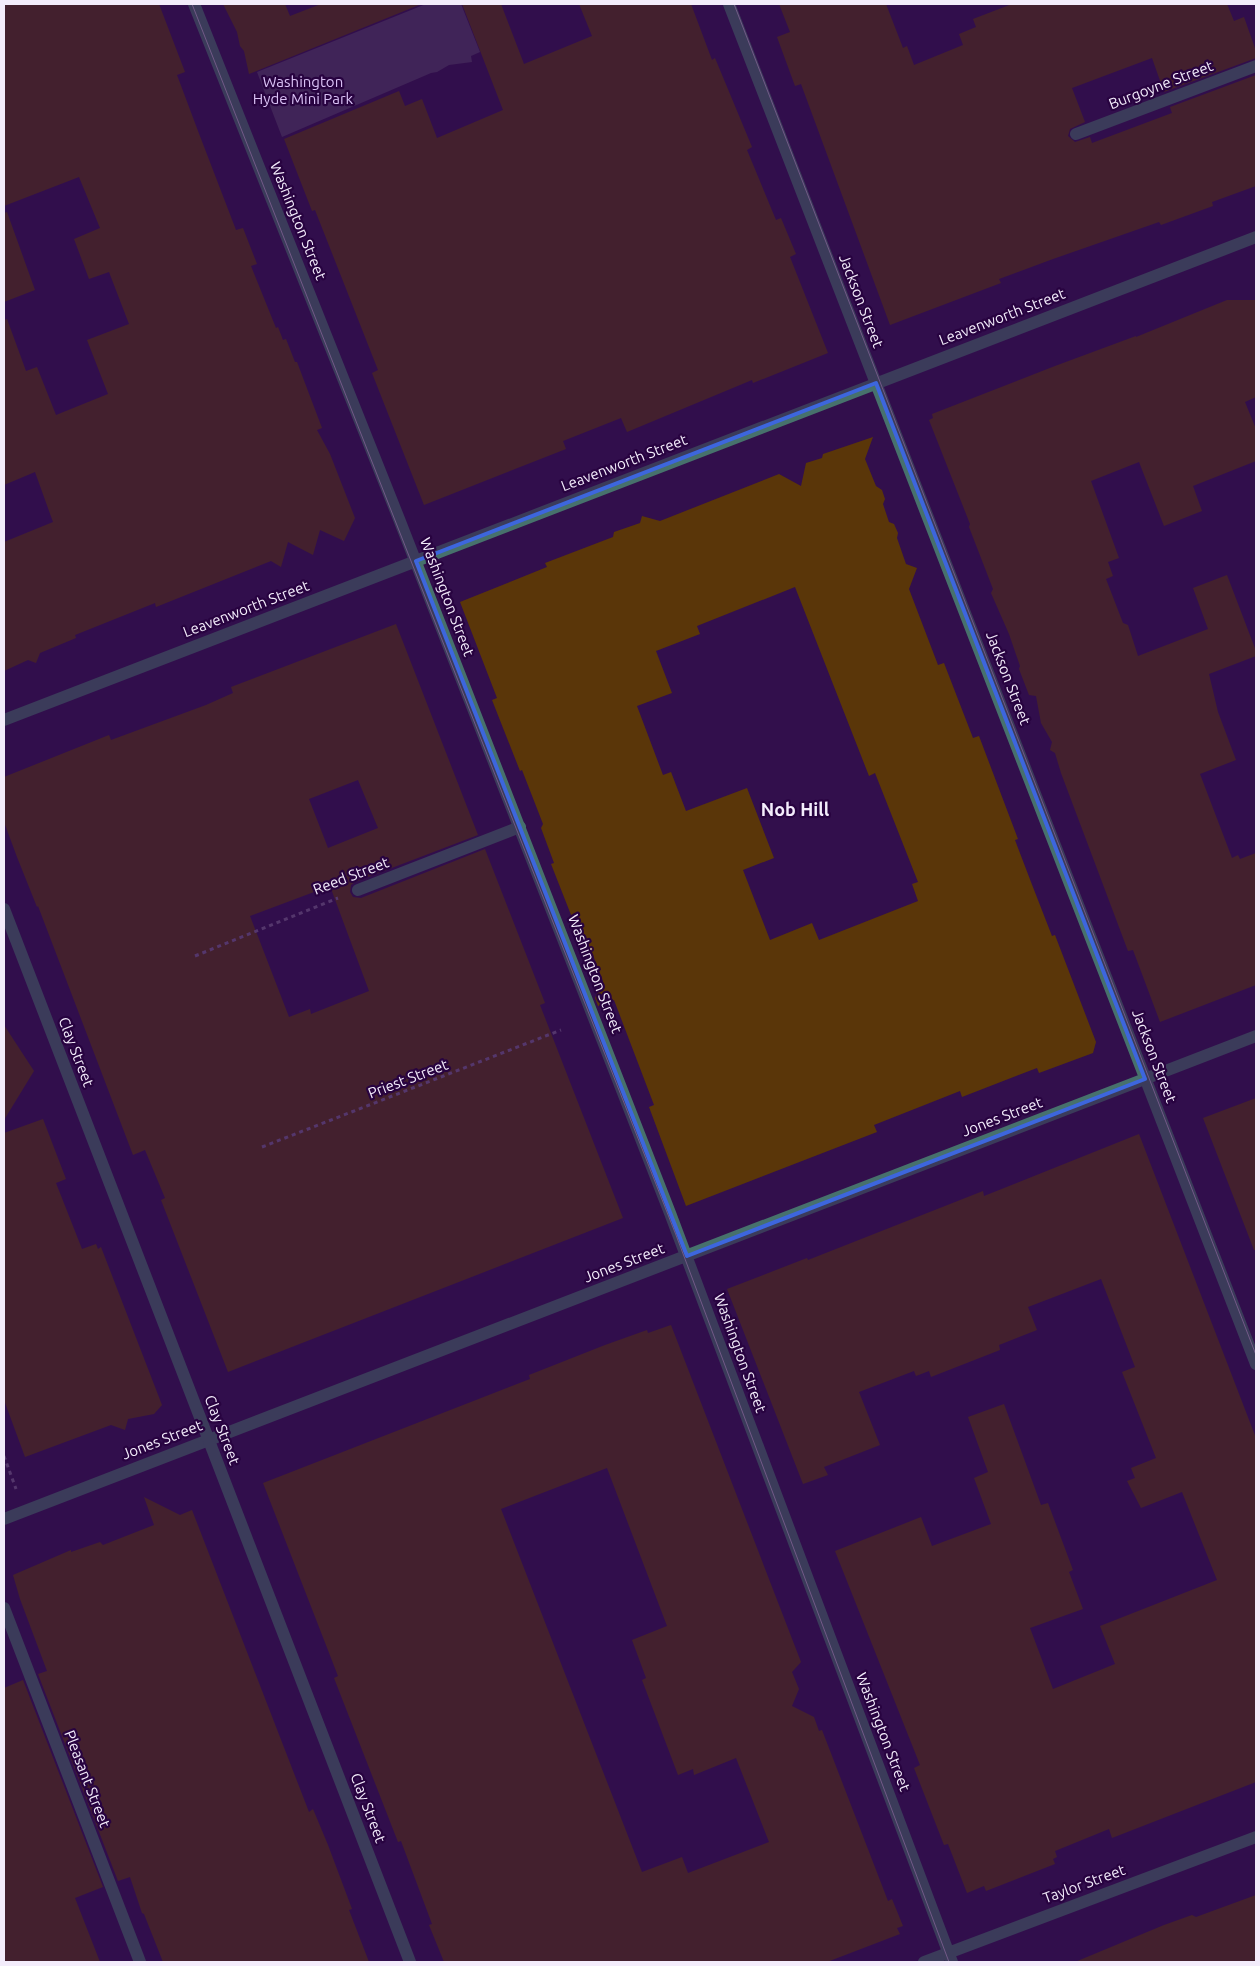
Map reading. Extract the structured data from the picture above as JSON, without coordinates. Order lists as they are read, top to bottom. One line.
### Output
{"streets":{"street":["Burgoyne Street","Washington Street","Jackson Street","Leavenworth Street","Reed Street","Clay Street","Jones Street","Pleasant Street","Taylor Street"],"path":["Priest Street"]},"crossings":[["Washington Street","Leavenworth Street"],["Washington Street","Reed Street"],["Washington Street","Jones Street"],["Washington Street","Taylor Street"],["Jackson Street","Leavenworth Street"],["Jackson Street","Jones Street"],["Clay Street","Jones Street"]],"districts":["Nob Hill"],"parks":["Washington Hyde Mini Park"]}
